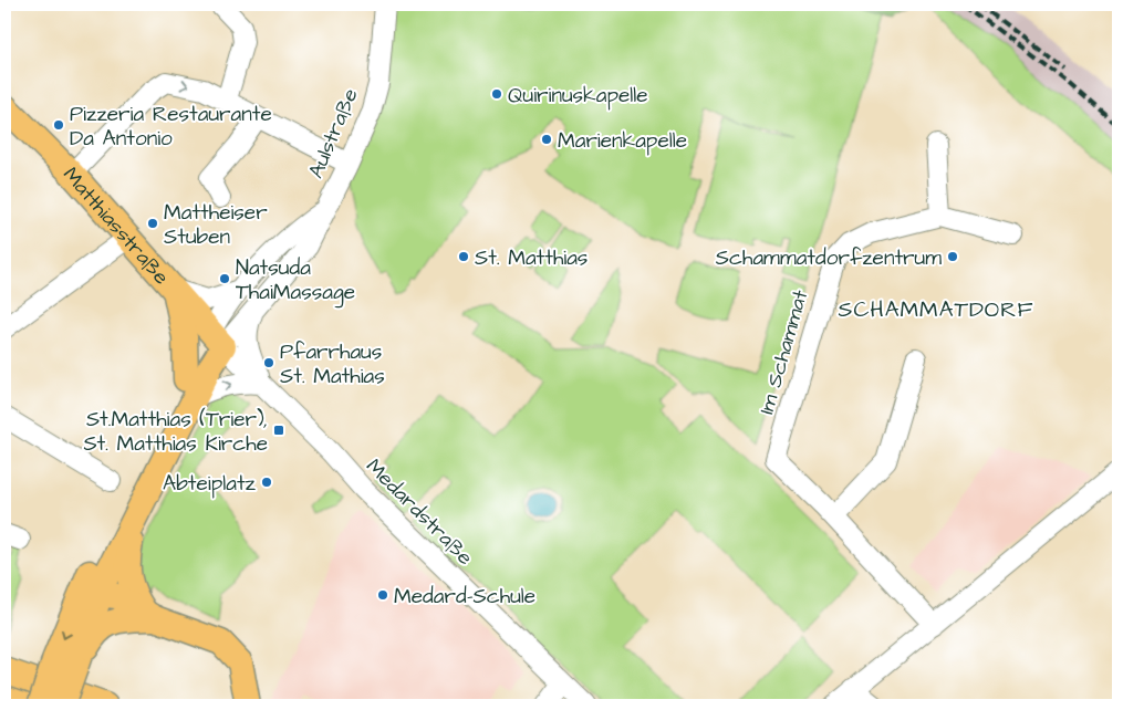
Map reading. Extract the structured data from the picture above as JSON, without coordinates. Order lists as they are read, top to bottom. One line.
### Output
{"streets":{"main road":["Matthiasstraße"],"street":["Aulstraße","Im Schammat","Medardstraße"]},"crossings":[["Aulstraße","Matthiasstraße"],["Aulstraße","Medardstraße"],["Matthiasstraße","Medardstraße"]],"districts":["SCHAMMATDORF"],"places":{"other":["Quirinuskapelle","Pizzeria Restaurante Da Antonio","Marienkapelle","Mattheiser Stuben","St. Matthias","Schammatdorfzentrum","Natsuda ThaiMassage","Pfarrhaus St. Mathias","Abteiplatz","Medard-Schule"],"transit":["St.Matthias (Trier), St. Matthias Kirche"]}}
